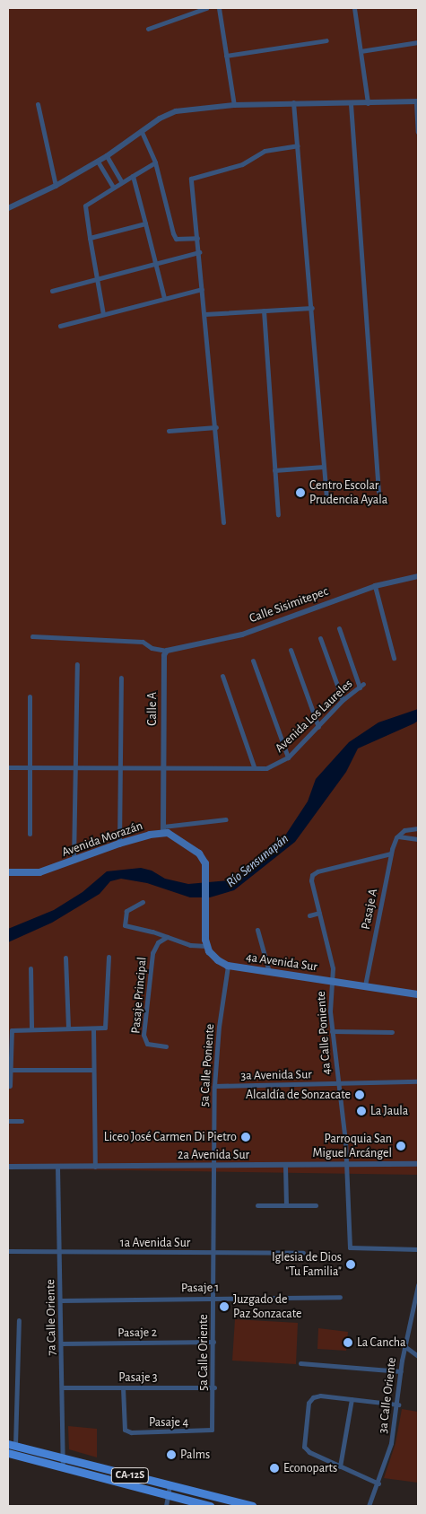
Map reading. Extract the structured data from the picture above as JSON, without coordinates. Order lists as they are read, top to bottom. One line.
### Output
{"streets":{"main road":["Avenida Morazán","4a Avenida Sur","CA-12S"],"street":["Calle Sisimitepec","Calle A","Avenida Los Laureles","Pasaje A","Pasaje Principal","4a Calle Poniente","5a Calle Poniente","3a Avenida Sur","2a Avenida Sur","1a Avenida Sur","Pasaje 1","7a Calle Oriente","Pasaje 2","5a Calle Oriente","Pasaje 3","3a Calle Oriente","Pasaje 4"]},"crossings":[["Calle Sisimitepec","Calle A"],["Calle A","Avenida Los Laureles"],["Calle A","Avenida Morazán"],["Pasaje A","4a Avenida Sur"],["Pasaje A","4a Calle Poniente"],["4a Avenida Sur","4a Calle Poniente"],["4a Avenida Sur","5a Calle Poniente"],["4a Calle Poniente","3a Avenida Sur"],["4a Calle Poniente","2a Avenida Sur"],["5a Calle Poniente","3a Avenida Sur"],["5a Calle Poniente","2a Avenida Sur"],["5a Calle Poniente","5a Calle Oriente"],["2a Avenida Sur","7a Calle Oriente"],["2a Avenida Sur","5a Calle Oriente"],["1a Avenida Sur","7a Calle Oriente"],["1a Avenida Sur","5a Calle Oriente"],["Pasaje 1","7a Calle Oriente"],["Pasaje 1","5a Calle Oriente"],["7a Calle Oriente","Pasaje 2"],["7a Calle Oriente","Pasaje 3"],["7a Calle Oriente","CA-12S"],["Pasaje 2","5a Calle Oriente"],["5a Calle Oriente","Pasaje 3"],["5a Calle Oriente","Pasaje 4"],["Pasaje 3","Pasaje 4"]],"water":["Río Sensunapán"],"places":["Centro Escolar Prudencia Ayala","Alcaldía de Sonzacate","La Jaula","Liceo José Carmen Di Pietro","Parroquia San Miguel Arcángel","Iglesia de Dios \"Tu Familia\"","Juzgado de Paz Sonzacate","La Cancha","Palms","Econoparts"]}
